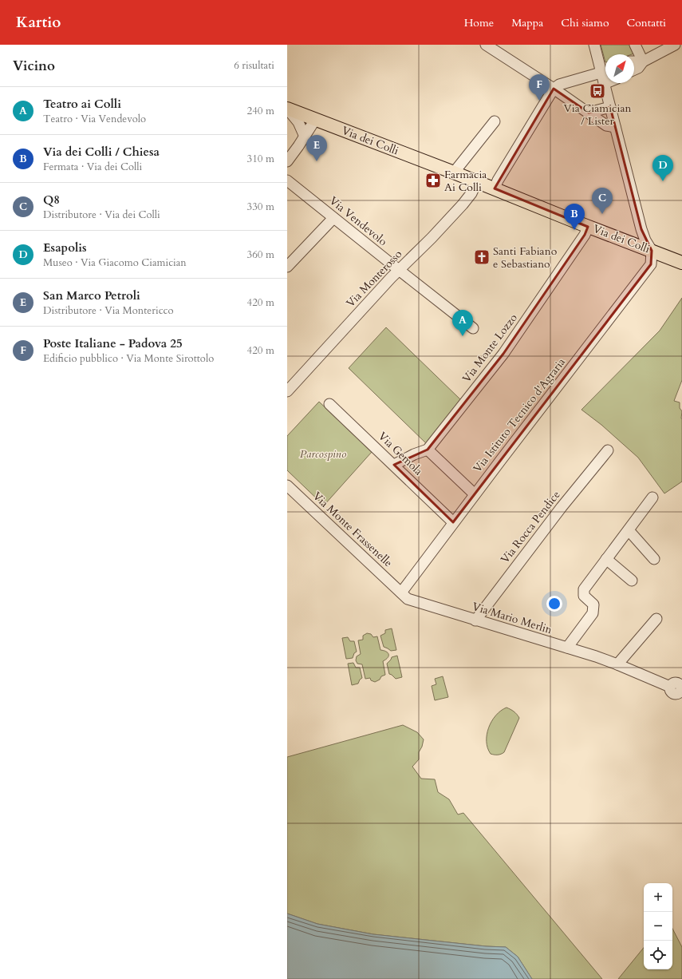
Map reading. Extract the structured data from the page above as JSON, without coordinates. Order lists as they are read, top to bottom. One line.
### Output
{"streets":{"main road":["Via dei Colli"],"street":["Via Vendevolo","Via Monterosso","Via Monte Lozzo","Via Istituto Tecnico d'Agraria","Via Gemola","Via Rocca Pendice","Via Monte Frassenelle","Via Mario Merlin"]},"crossings":[["Via dei Colli","Via Monterosso"],["Via dei Colli","Via Monte Lozzo"],["Via dei Colli","Via Istituto Tecnico d'Agraria"],["Via Vendevolo","Via Monterosso"],["Via Istituto Tecnico d'Agraria","Via Gemola"],["Via Istituto Tecnico d'Agraria","Via Monte Frassenelle"],["Via Istituto Tecnico d'Agraria","Via Mario Merlin"],["Via Rocca Pendice","Via Mario Merlin"],["Via Monte Frassenelle","Via Mario Merlin"]],"parks":["Parcospino"],"places":{"bus stop":["Via Ciamician / Lister"],"pharmacy":["Farmacia Ai Colli"],"church":["Santi Fabiano e Sebastiano"]},"north":"top right","page":{"header":"Kartio","nav":["Home","Mappa","Chi siamo","Contatti"],"heading":["Vicino","6 risultati"],"pins":["F","E","D","C","B","A"],"list":[{"mark":"A","name":"Teatro ai Colli","note":"Teatro · Via Vendevolo","value":"240 m"},{"mark":"B","name":"Via dei Colli / Chiesa","note":"Fermata · Via dei Colli","value":"310 m"},{"mark":"C","name":"Q8","note":"Distributore · Via dei Colli","value":"330 m"},{"mark":"D","name":"Esapolis","note":"Museo · Via Giacomo Ciamician","value":"360 m"},{"mark":"E","name":"San Marco Petroli","note":"Distributore · Via Montericco","value":"420 m"},{"mark":"F","name":"Poste Italiane - Padova 25","note":"Edificio pubblico · Via Monte Sirottolo","value":"420 m"}],"map_buttons":["+","−"]}}
